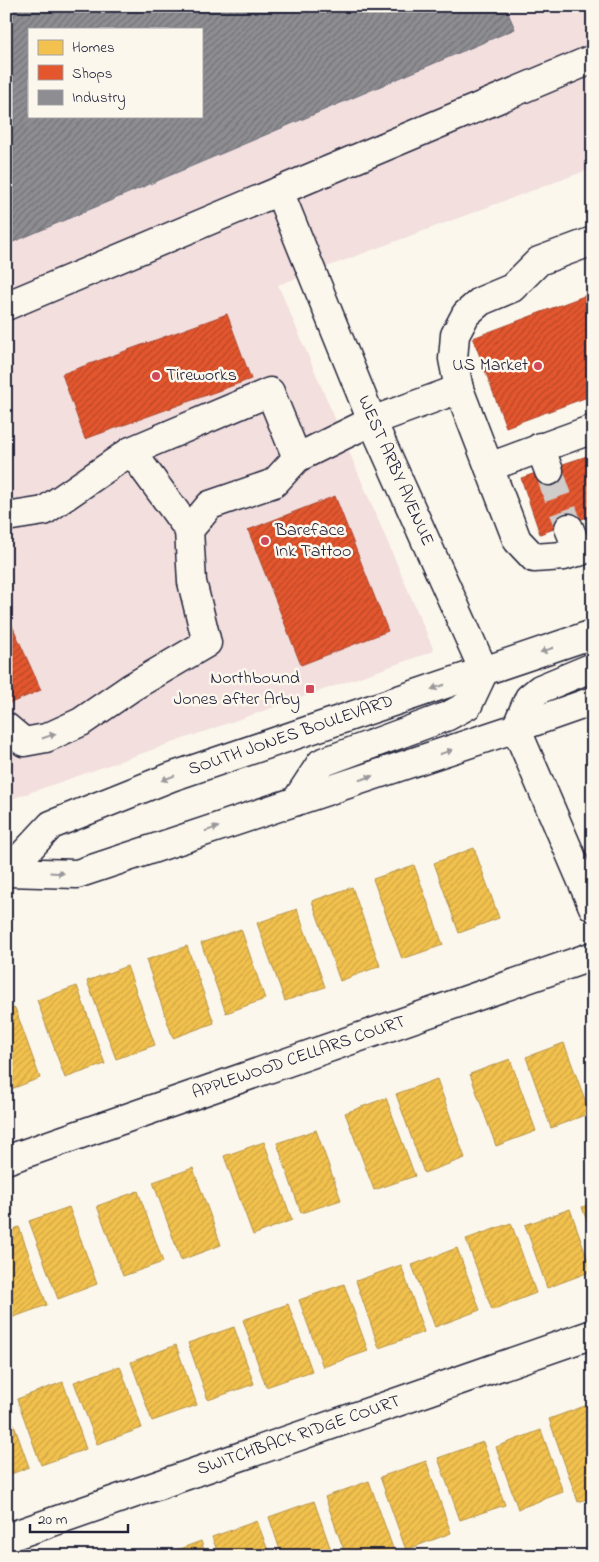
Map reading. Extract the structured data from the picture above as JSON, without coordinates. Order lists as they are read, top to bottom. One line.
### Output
{"streets":{"street":["WEST ARBY AVENUE","SOUTH JONES BOULEVARD","APPLEWOOD CELLARS COURT","SWITCHBACK RIDGE COURT"]},"crossings":[["WEST ARBY AVENUE","SOUTH JONES BOULEVARD"]],"places":{"other":["US Market","Tireworks","Bareface Ink Tattoo"],"transit":["Northbound Jones after Arby"]},"legend":["Homes","Shops","Industry"],"scale_bar":"20 m"}
